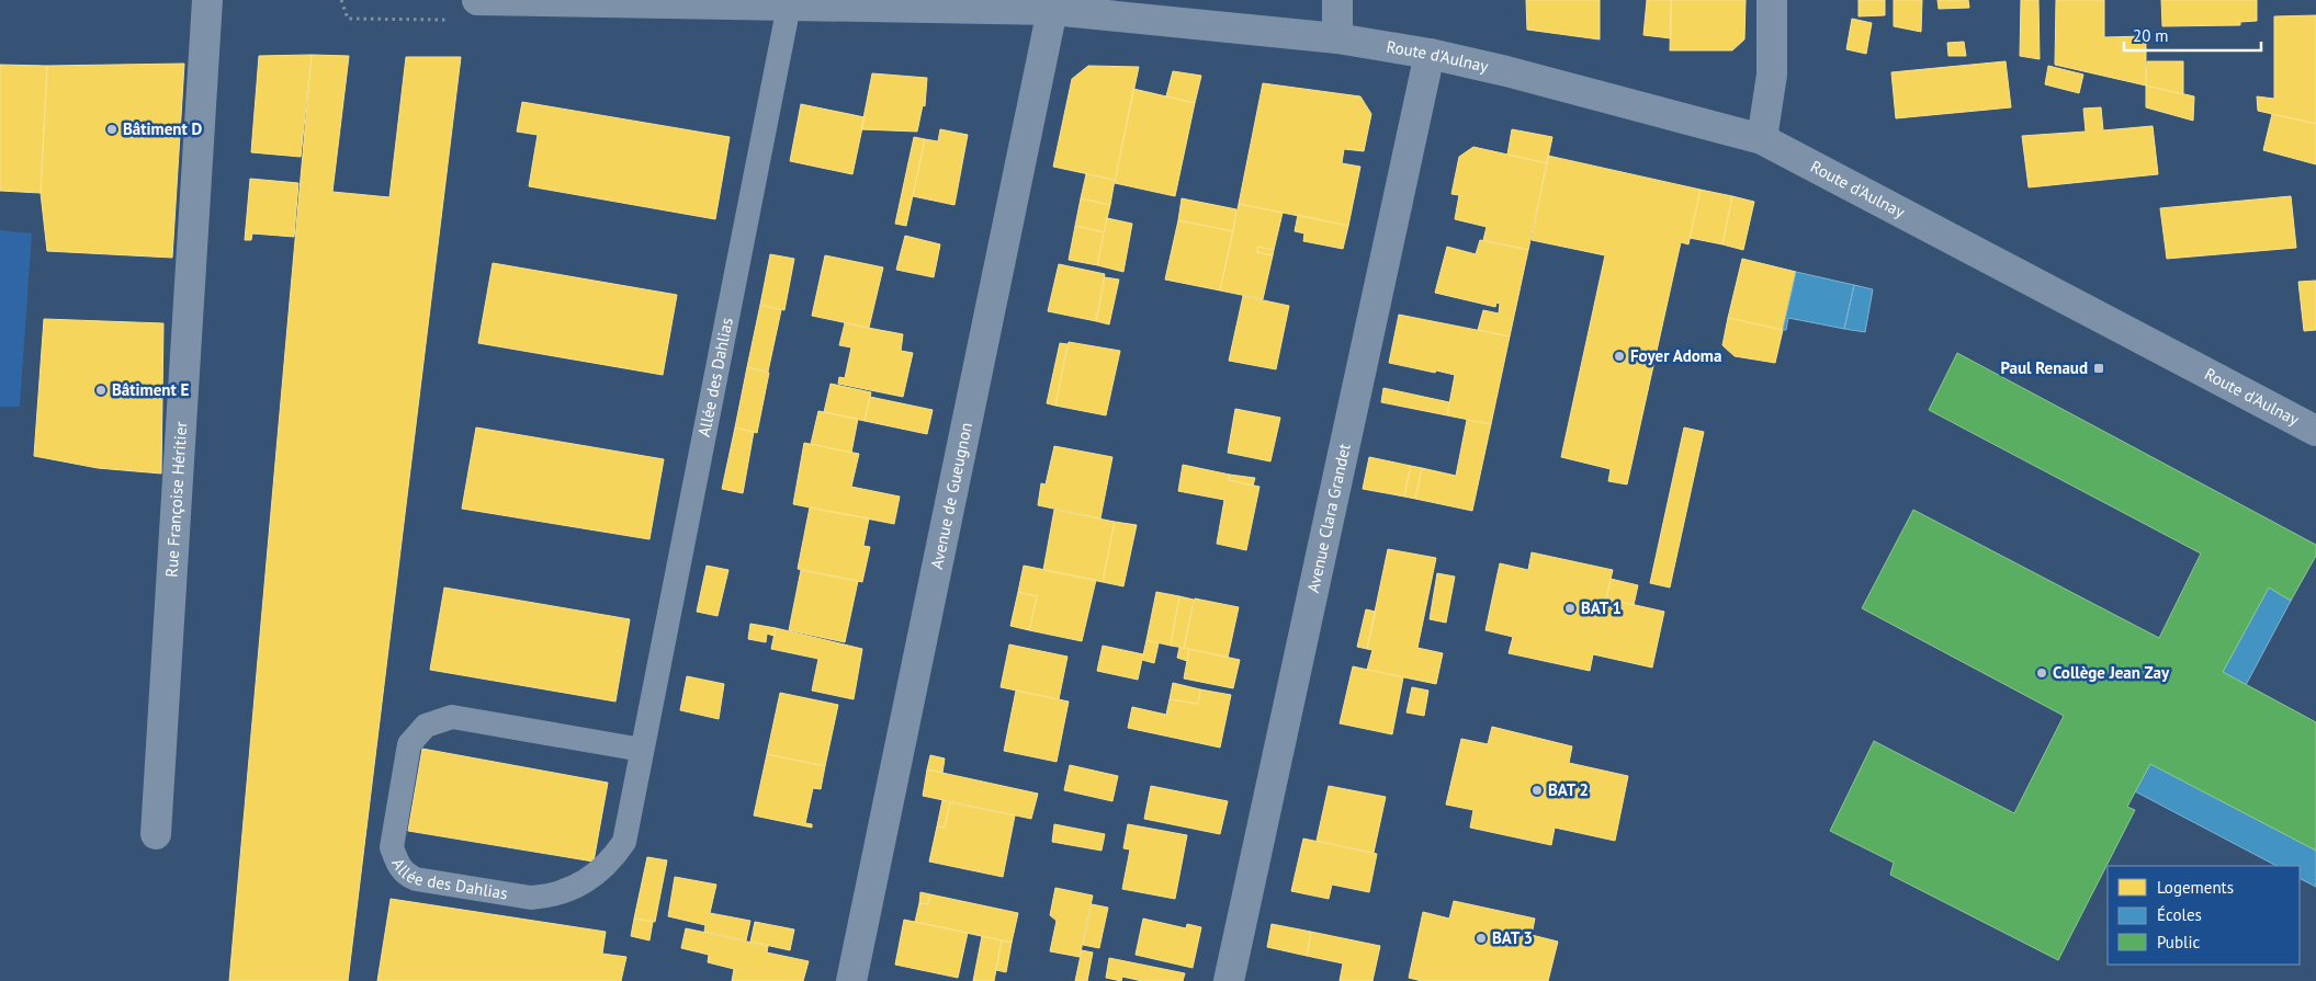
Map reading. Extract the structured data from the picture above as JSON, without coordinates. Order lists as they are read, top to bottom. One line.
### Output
{"streets":{"street":["Route d'Aulnay","Avenue de Gueugnon","Rue Françoise Héritier","Avenue Clara Grandet"],"lane":["Allée des Dahlias"]},"crossings":[["Route d'Aulnay","Allée des Dahlias"],["Route d'Aulnay","Avenue de Gueugnon"],["Route d'Aulnay","Avenue Clara Grandet"]],"places":{"other":["Bâtiment D","Foyer Adoma","Bâtiment E","BAT 1","Collège Jean Zay","BAT 2","BAT 3"],"transit":["Paul Renaud"]},"legend":["Logements","Écoles","Public"],"scale_bar":"20 m"}
